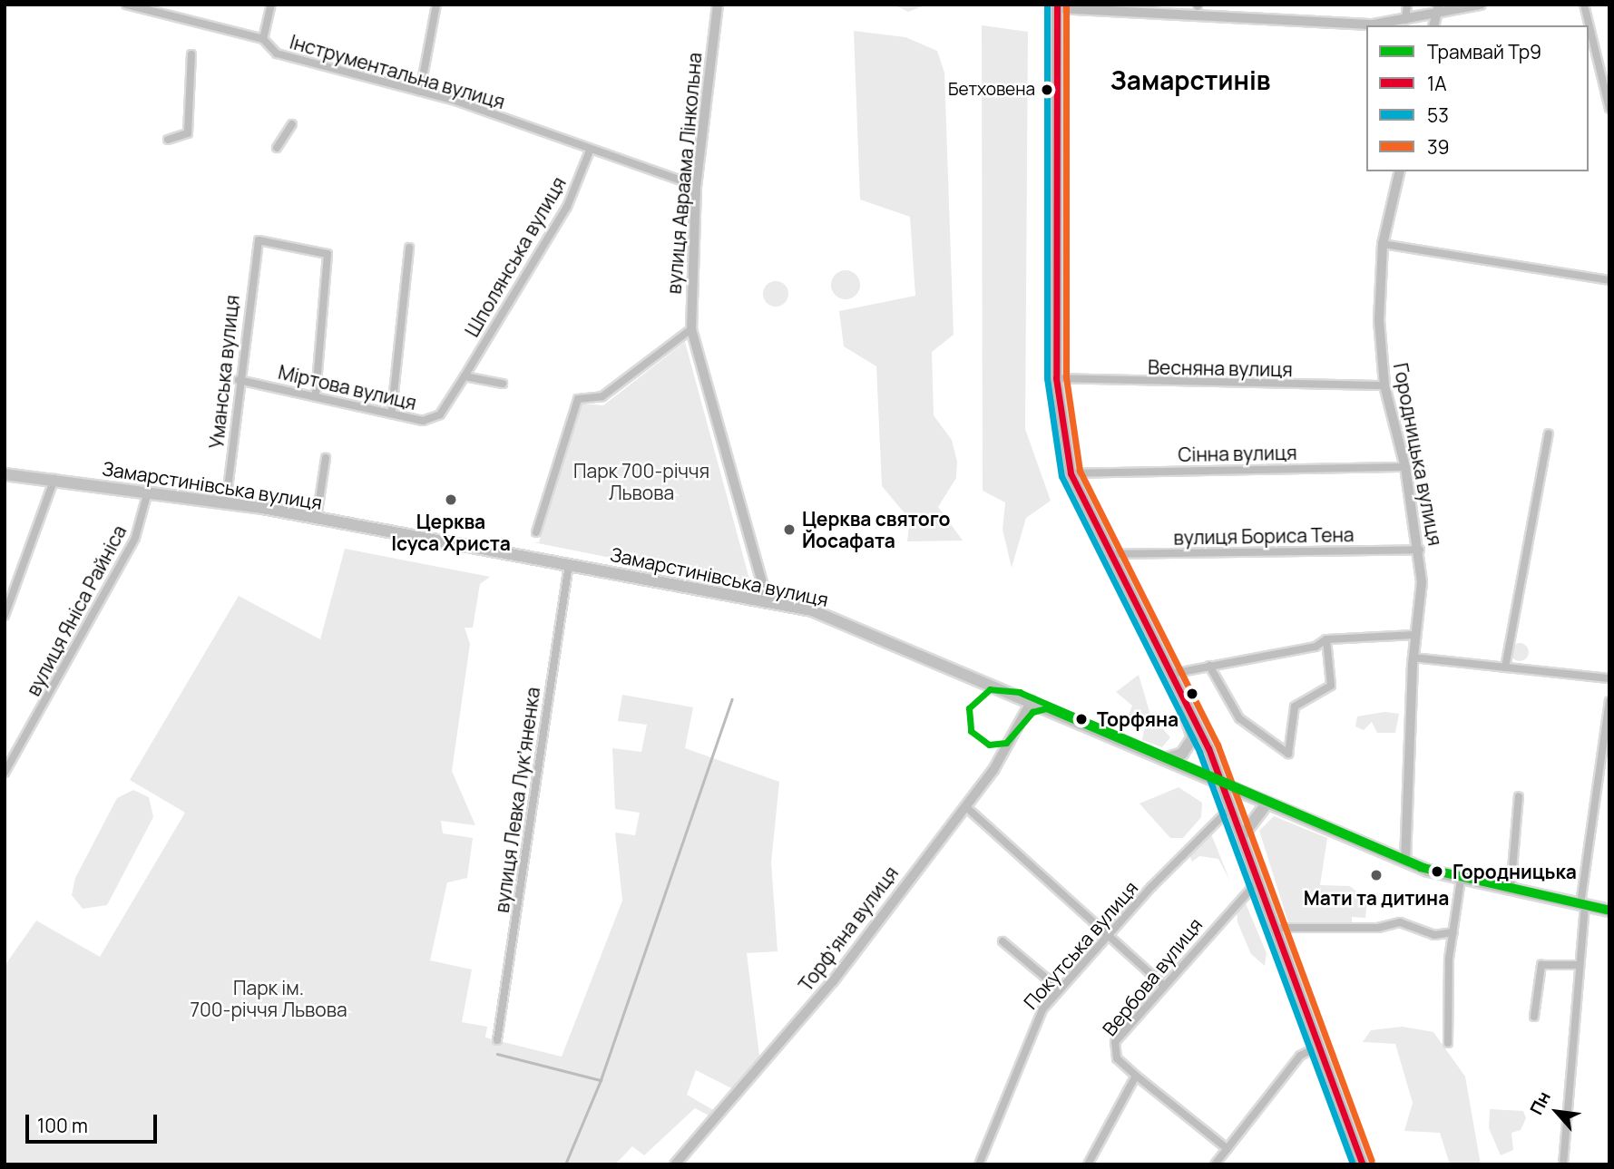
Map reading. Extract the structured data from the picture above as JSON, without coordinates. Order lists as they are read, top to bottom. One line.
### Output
{"streets":{"main road":["Замарстинівська вулиця"],"street":["Інструментальна вулиця","вулиця Авраама Лінкольна","Шполянська вулиця","Весняна вулиця","Уманська вулиця","Міртова вулиця","Сінна вулиця","Городницька вулиця","вулиця Бориса Тена","вулиця Яніса Райніса","вулиця Левка Лукʼяненка","Торфʼяна вулиця","Покутська вулиця","Вербова вулиця"]},"crossings":[["Інструментальна вулиця","вулиця Авраама Лінкольна"],["Інструментальна вулиця","Шполянська вулиця"],["вулиця Авраама Лінкольна","Замарстинівська вулиця"],["Шполянська вулиця","Міртова вулиця"],["Весняна вулиця","Городницька вулиця"],["Уманська вулиця","Міртова вулиця"],["Уманська вулиця","Замарстинівська вулиця"],["Сінна вулиця","Городницька вулиця"],["Городницька вулиця","Замарстинівська вулиця"],["Городницька вулиця","вулиця Бориса Тена"],["Замарстинівська вулиця","вулиця Яніса Райніса"],["Замарстинівська вулиця","вулиця Левка Лукʼяненка"],["Замарстинівська вулиця","Торфʼяна вулиця"]],"districts":["Замарстинів"],"parks":["Парк 700-річчя Львова","Парк ім. 700-річчя Львова"],"places":["Бетховена","Церква Ісуса Христа","Церква святого Йосафата","Торфяна","Городницька","Мати та дитина"],"lines":["transit line 1А","transit line 53","transit line 39","tram line Тр9"],"legend":["Трамвай Тр9","1А","53","39"],"scale_bar":"100 m","north":"top left"}
